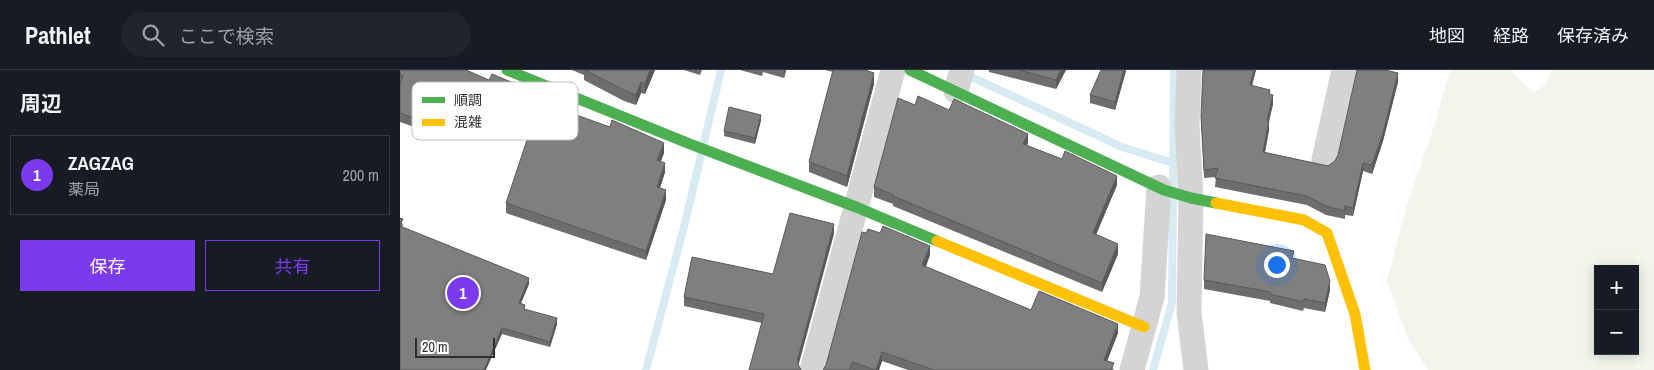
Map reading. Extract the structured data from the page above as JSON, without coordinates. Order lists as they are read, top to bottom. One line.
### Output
{"legend":["順調","混雑"],"scale_bar":"20 m","page":{"header":"Pathlet","search":"ここで検索","nav":["地図","経路","保存済み"],"heading":"周辺","list":[{"mark":"1","name":"ZAGZAG","note":"薬局","value":"200 m"}],"buttons":["保存","共有"],"map_buttons":["+","−"],"pins":"1","scale":"20 m"}}
